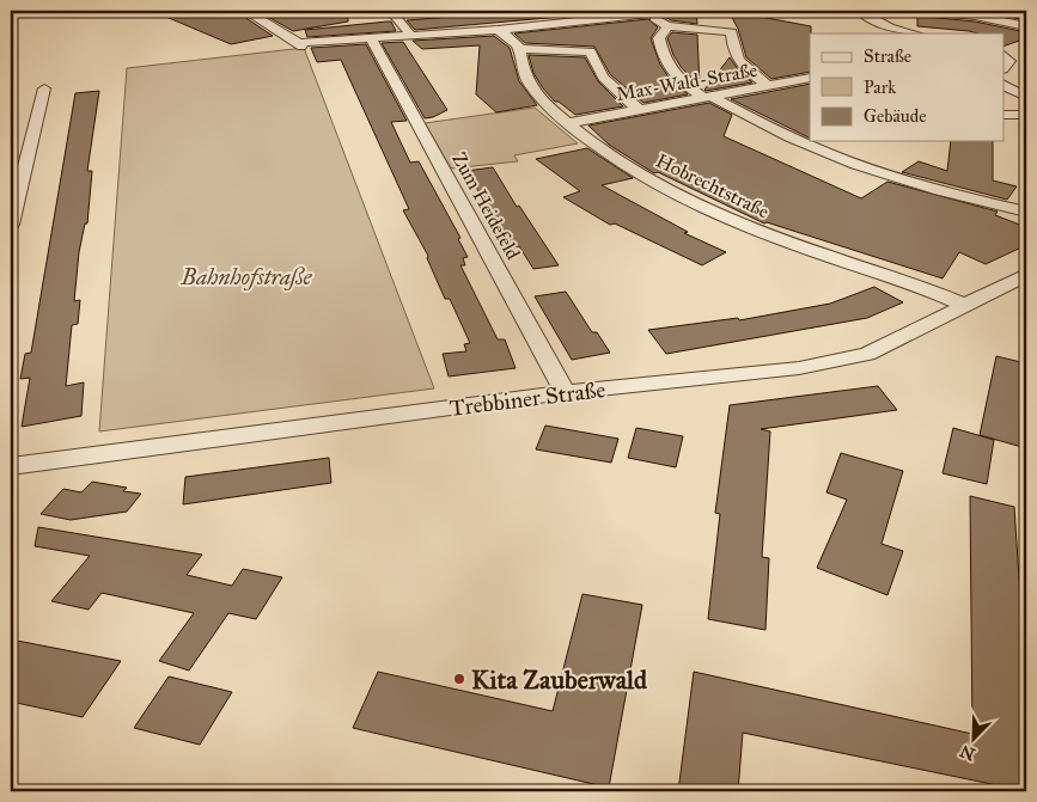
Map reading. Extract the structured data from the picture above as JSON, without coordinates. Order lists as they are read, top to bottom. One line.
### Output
{"streets":{"street":["Max-Wald-Straße","Hobrechtstraße","Zum Heidefeld","Trebbiner Straße"]},"crossings":[["Max-Wald-Straße","Hobrechtstraße"],["Hobrechtstraße","Trebbiner Straße"],["Zum Heidefeld","Trebbiner Straße"]],"parks":["Bahnhofstraße"],"places":["Kita Zauberwald"],"legend":["Straße","Park","Gebäude"],"north":"bottom left"}
